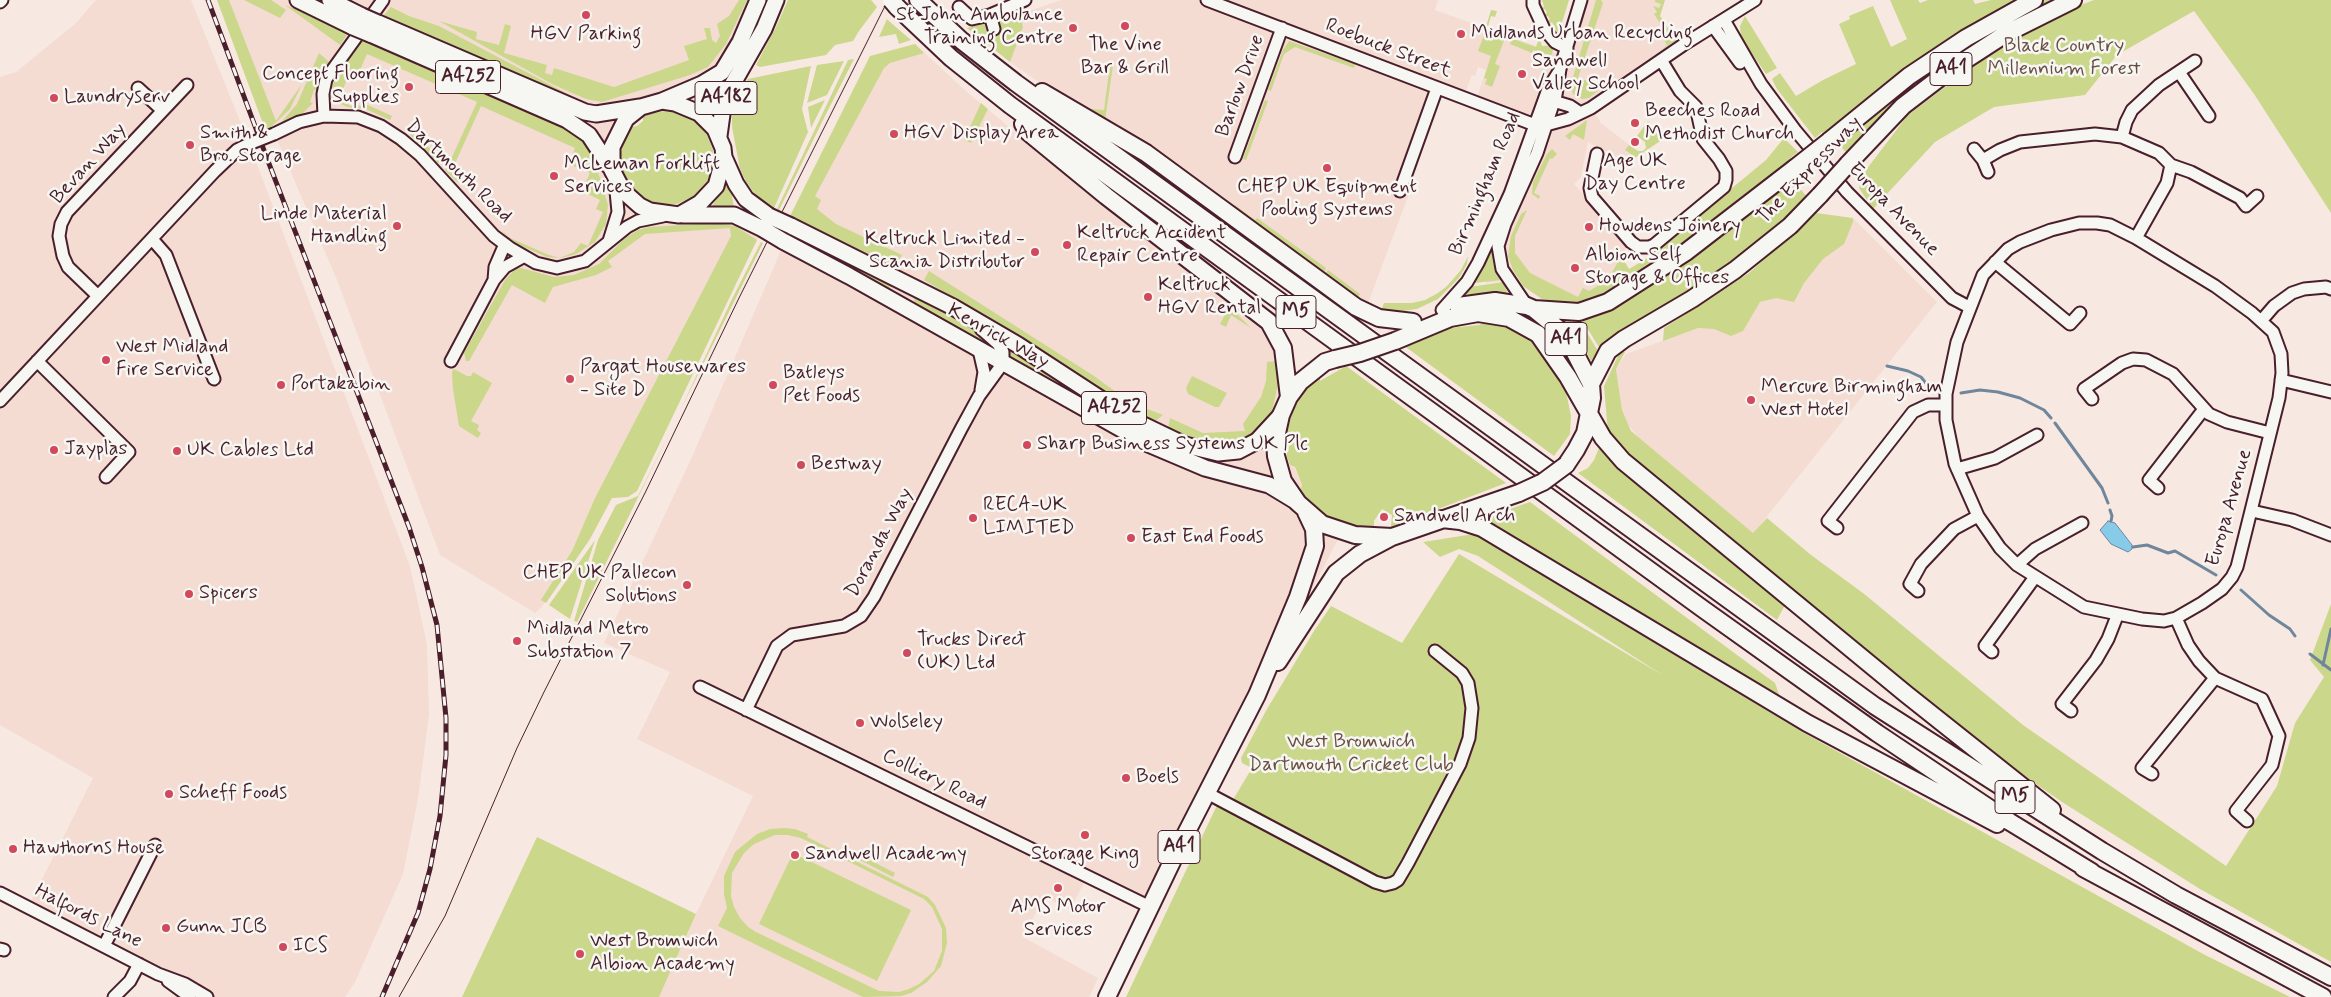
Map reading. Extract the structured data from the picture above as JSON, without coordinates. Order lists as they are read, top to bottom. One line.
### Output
{"streets":{"highway":["A41","The Expressway","M5"],"main road":["A4252","A4182","Kenrick Way"],"street":["Roebuck Street","Barlow Drive","Bevan Way","Dartmouth Road","Birmingham Road","Europa Avenue","Doranda Way","Colliery Road","Halfords Lane"]},"crossings":[["Roebuck Street","Barlow Drive"],["Roebuck Street","Birmingham Road"],["A41","The Expressway"],["A41","Birmingham Road"],["A41","M5"],["A41","Kenrick Way"],["A41","Colliery Road"],["A4252","A4182"],["A4252","Dartmouth Road"],["A4252","Kenrick Way"],["A4182","Dartmouth Road"],["A4182","Kenrick Way"],["Bevan Way","Dartmouth Road"],["The Expressway","Birmingham Road"],["Dartmouth Road","Kenrick Way"],["Kenrick Way","Doranda Way"],["Doranda Way","Colliery Road"]],"parks":["Black Country Millennium Forest","West Bromwich Dartmouth Cricket Club"],"places":["HGV Parking","The Vine Bar & Grill","St John Ambulance Training Centre","Midlands Urban Recycling","Sandwell Valley School","Concept Flooring Supplies","Laundryserv","Beeches Road Methodist Church","HGV Display Area","Age UK Day Centre","Smith & Bro. Storage","CHEP UK Equipment Pooling Systems","McLeman Forklift Services","Linde Material Handling","Howdens Joinery","Keltruck Accident Repair Centre","Keltruck Limited - Scania Distributor","Albion Self Storage & Offices","Keltruck HGV Rental","West Midland Fire Service","Pargat Housewares - Site D","Portakabin","Batleys Pet Foods","Mercure Birmingham West Hotel","Sharp Business Systems UK Plc","Jayplas","UK Cables Ltd","Bestway","Sandwell Arch","RECA-UK LIMITED","East End Foods","CHEP UK Pallecon Solutions","Spicers","Midland Metro Substation 7","Trucks Direct (UK) Ltd","Wolseley","Boels","Scheff Foods","Storage King","Hawthorns House","Sandwell Academy","AMS Motor Services","Gunn JCB","ICS","West Bromwich Albion Academy"]}
